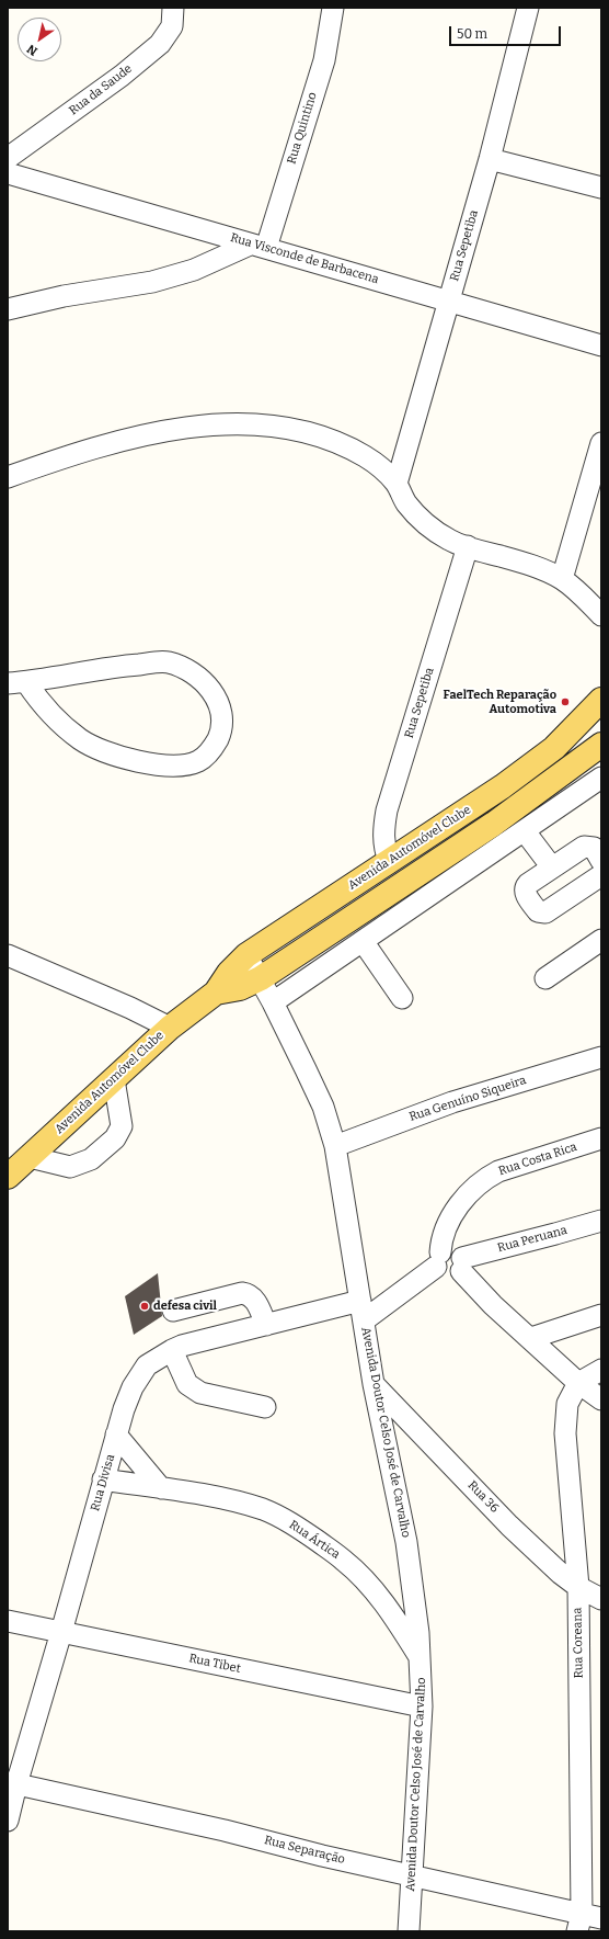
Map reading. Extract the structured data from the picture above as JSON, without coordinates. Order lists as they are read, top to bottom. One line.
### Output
{"streets":{"main road":["Avenida Automóvel Clube"],"street":["Rua da Saude","Rua Quintino","Rua Sepetiba","Rua Visconde de Barbacena","Rua Genuíno Siqueira","Rua Costa Rica","Rua Peruana","Avenida Doutor Celso José de Carvalho","Rua Divisa","Rua 36","Rua Ártica","Rua Coreana","Rua Tibet","Rua Separação"]},"crossings":[["Rua Quintino","Rua Visconde de Barbacena"],["Rua Sepetiba","Rua Visconde de Barbacena"],["Rua Sepetiba","Avenida Automóvel Clube"],["Avenida Automóvel Clube","Avenida Doutor Celso José de Carvalho"],["Rua Genuíno Siqueira","Avenida Doutor Celso José de Carvalho"],["Avenida Doutor Celso José de Carvalho","Rua Divisa"],["Avenida Doutor Celso José de Carvalho","Rua 36"],["Avenida Doutor Celso José de Carvalho","Rua Ártica"],["Avenida Doutor Celso José de Carvalho","Rua Tibet"],["Avenida Doutor Celso José de Carvalho","Rua Separação"],["Rua Divisa","Rua Ártica"],["Rua Divisa","Rua Tibet"],["Rua Divisa","Rua Separação"],["Rua 36","Rua Coreana"],["Rua Coreana","Rua Separação"]],"places":["FaelTech Reparação Automotiva","defesa civil"],"scale_bar":"50 m","north":"bottom left"}
